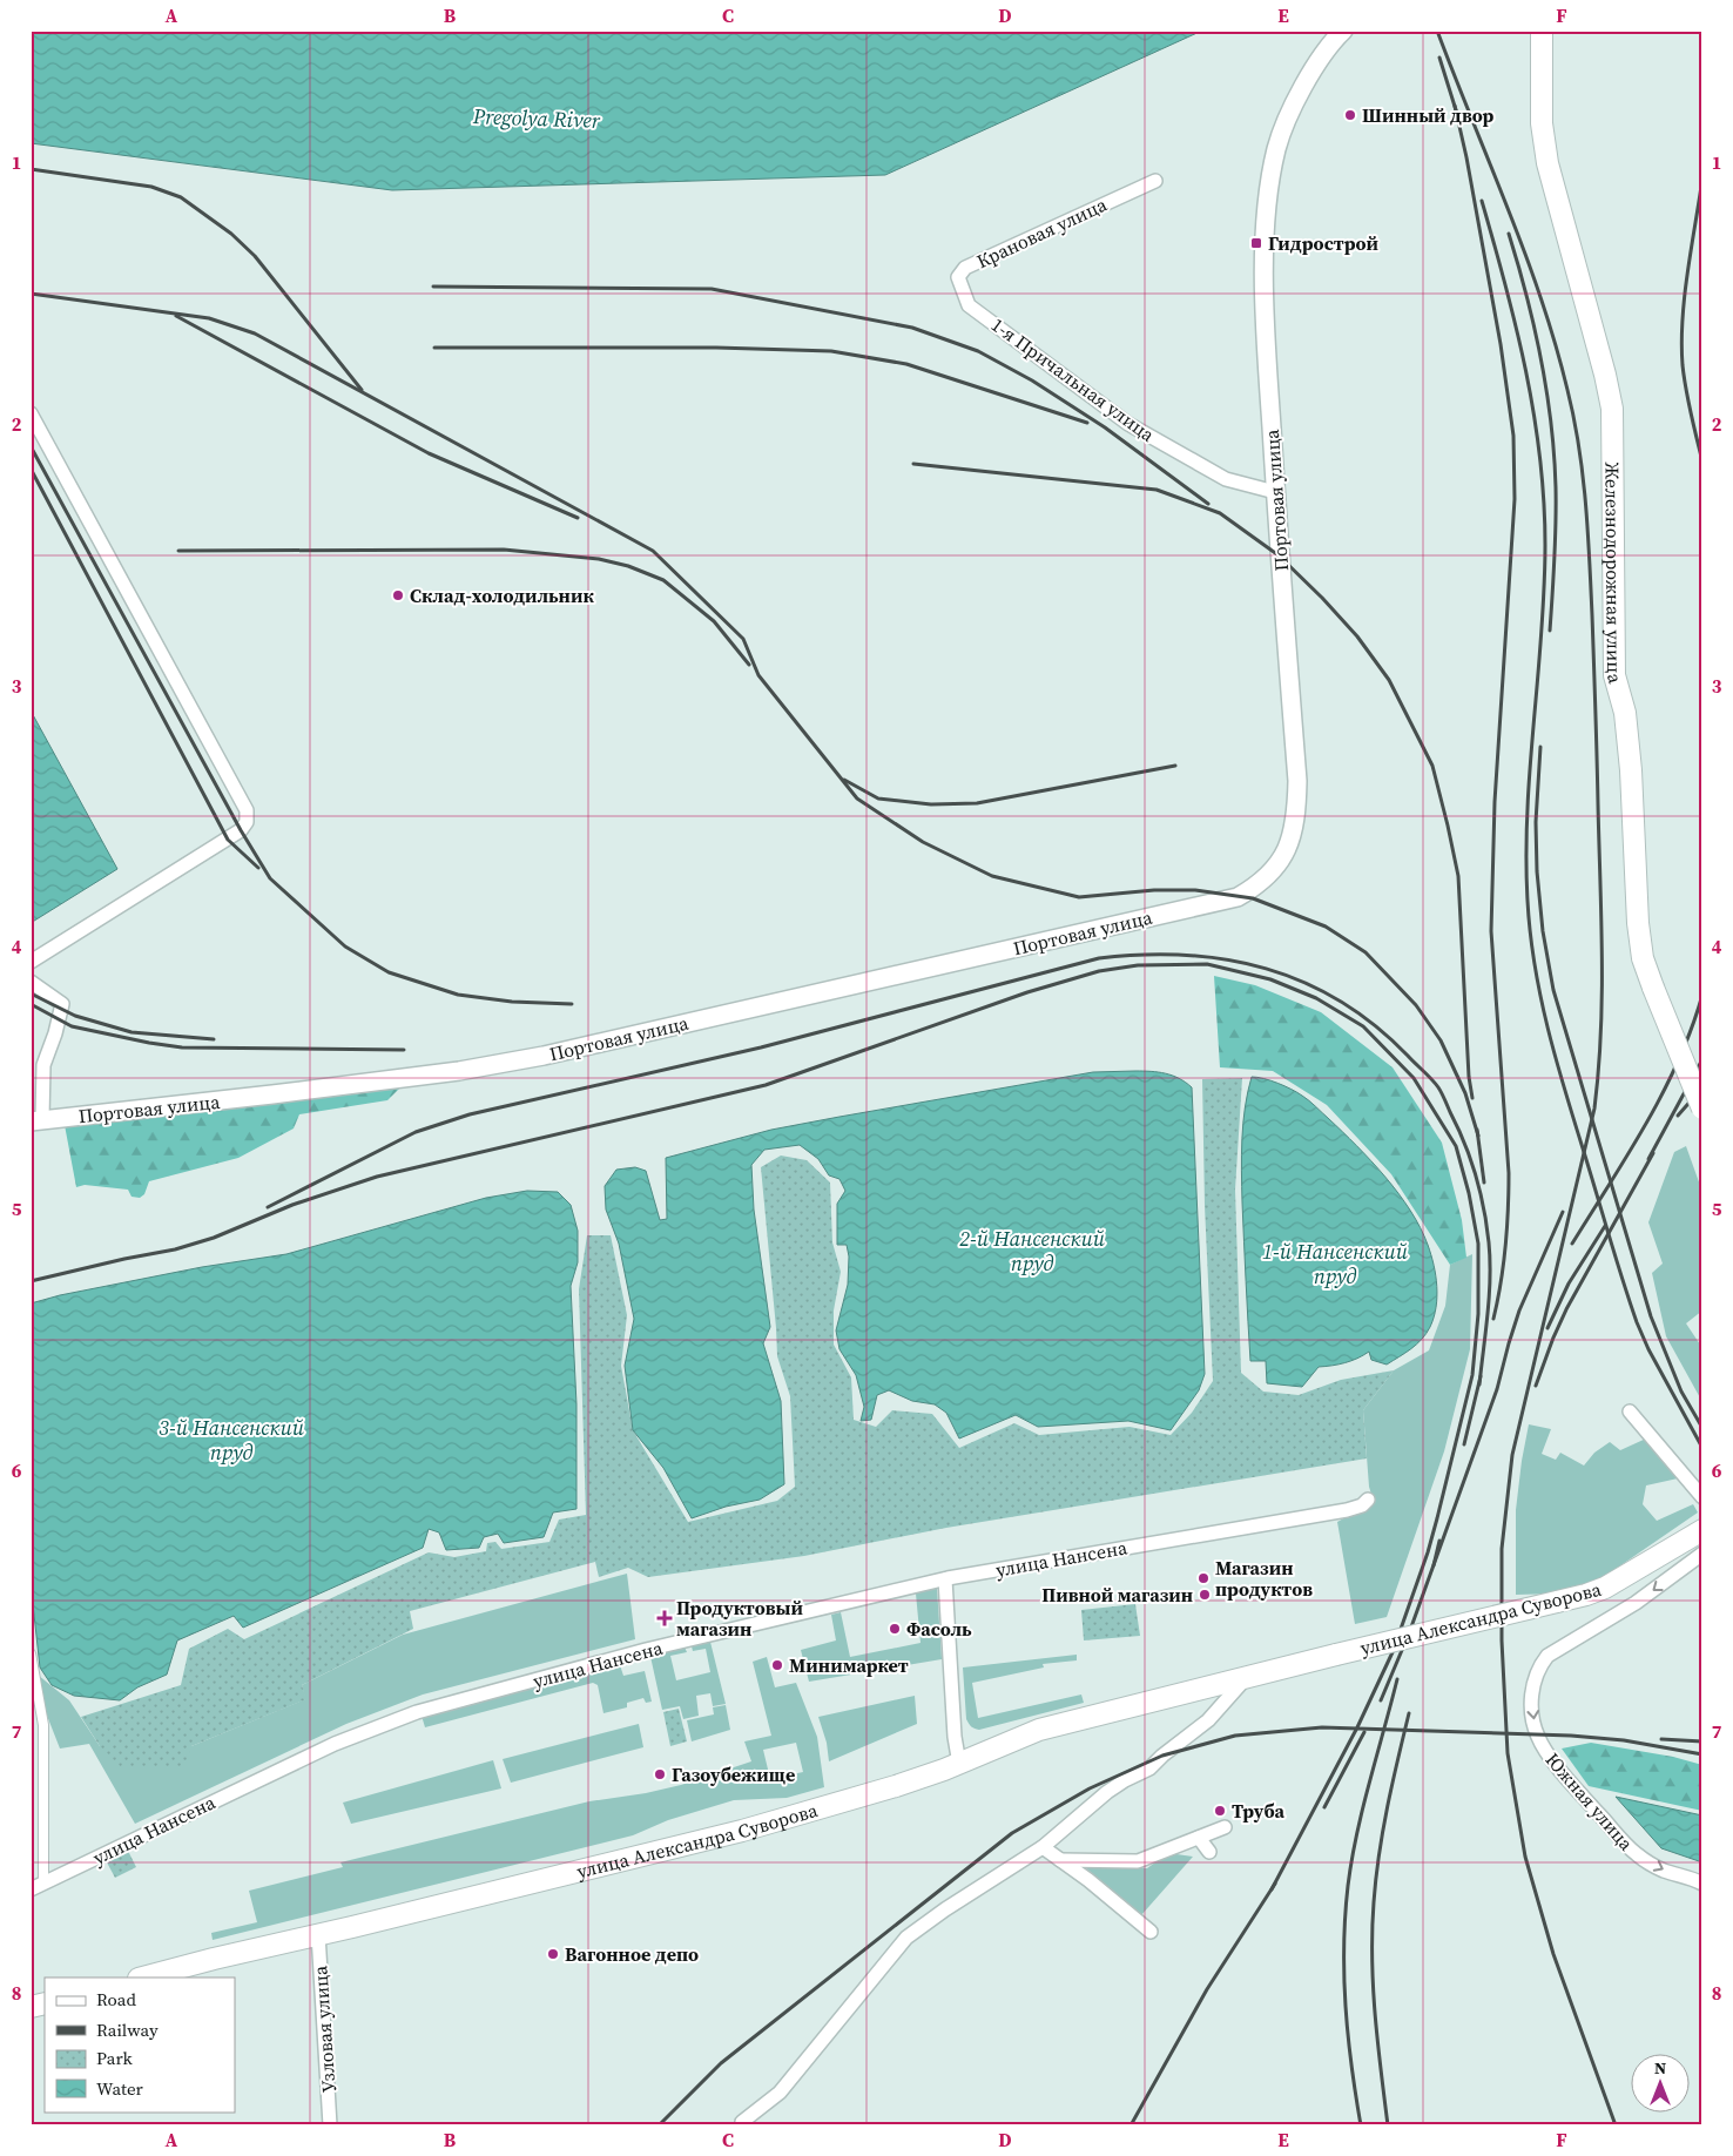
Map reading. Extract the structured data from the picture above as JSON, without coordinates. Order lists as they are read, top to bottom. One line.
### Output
{"streets":{"main road":["Портовая улица","Железнодорожная улица","улица Александра Суворова"],"street":["Крановая улица","1-я Причальная улица","улица Нансена","Южная улица","Узловая улица"]},"crossings":[["Крановая улица","1-я Причальная улица"],["1-я Причальная улица","Портовая улица"],["улица Александра Суворова","Узловая улица"]],"water":["Pregolya River","2-й Нансенский пруд","1-й Нансенский пруд","3-й Нансенский пруд"],"places":{"other":["Шинный двор","Склад-холодильник","Магазин продуктов","Пивной магазин","Фасоль","Минимаркет","Газоубежище","Труба","Вагонное депо"],"transit":["Гидрострой"],"health":["Продуктовый магазин"]},"legend":["Road","Railway","Park","Water"],"north":"top","grid":{"columns":["A","B","C","D","E","F"],"rows":["1","2","3","4","5","6","7","8"]}}
